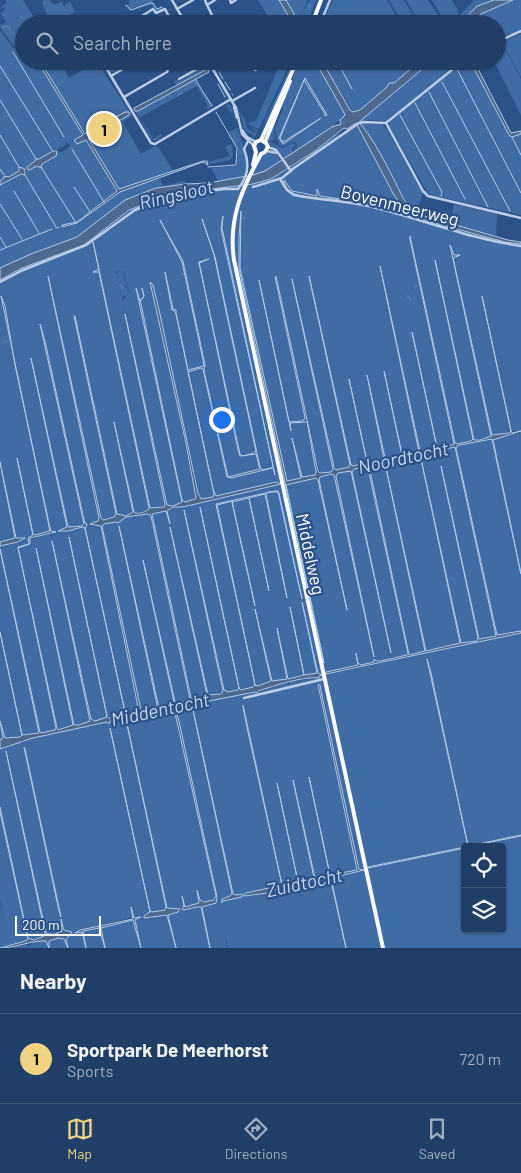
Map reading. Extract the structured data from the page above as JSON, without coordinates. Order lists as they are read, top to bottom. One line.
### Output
{"streets":{"main road":["Middelweg"],"street":["Bovenmeerweg"]},"water":["Ringsloot","Noordtocht","Middentocht","Zuidtocht"],"scale_bar":"200 m","page":{"search":"Search here","pins":"1","scale":"200 m","heading":"Nearby","list":[{"mark":"1","name":"Sportpark De Meerhorst","note":"Sports","value":"720 m"}],"nav":["Map","Directions","Saved"]}}
